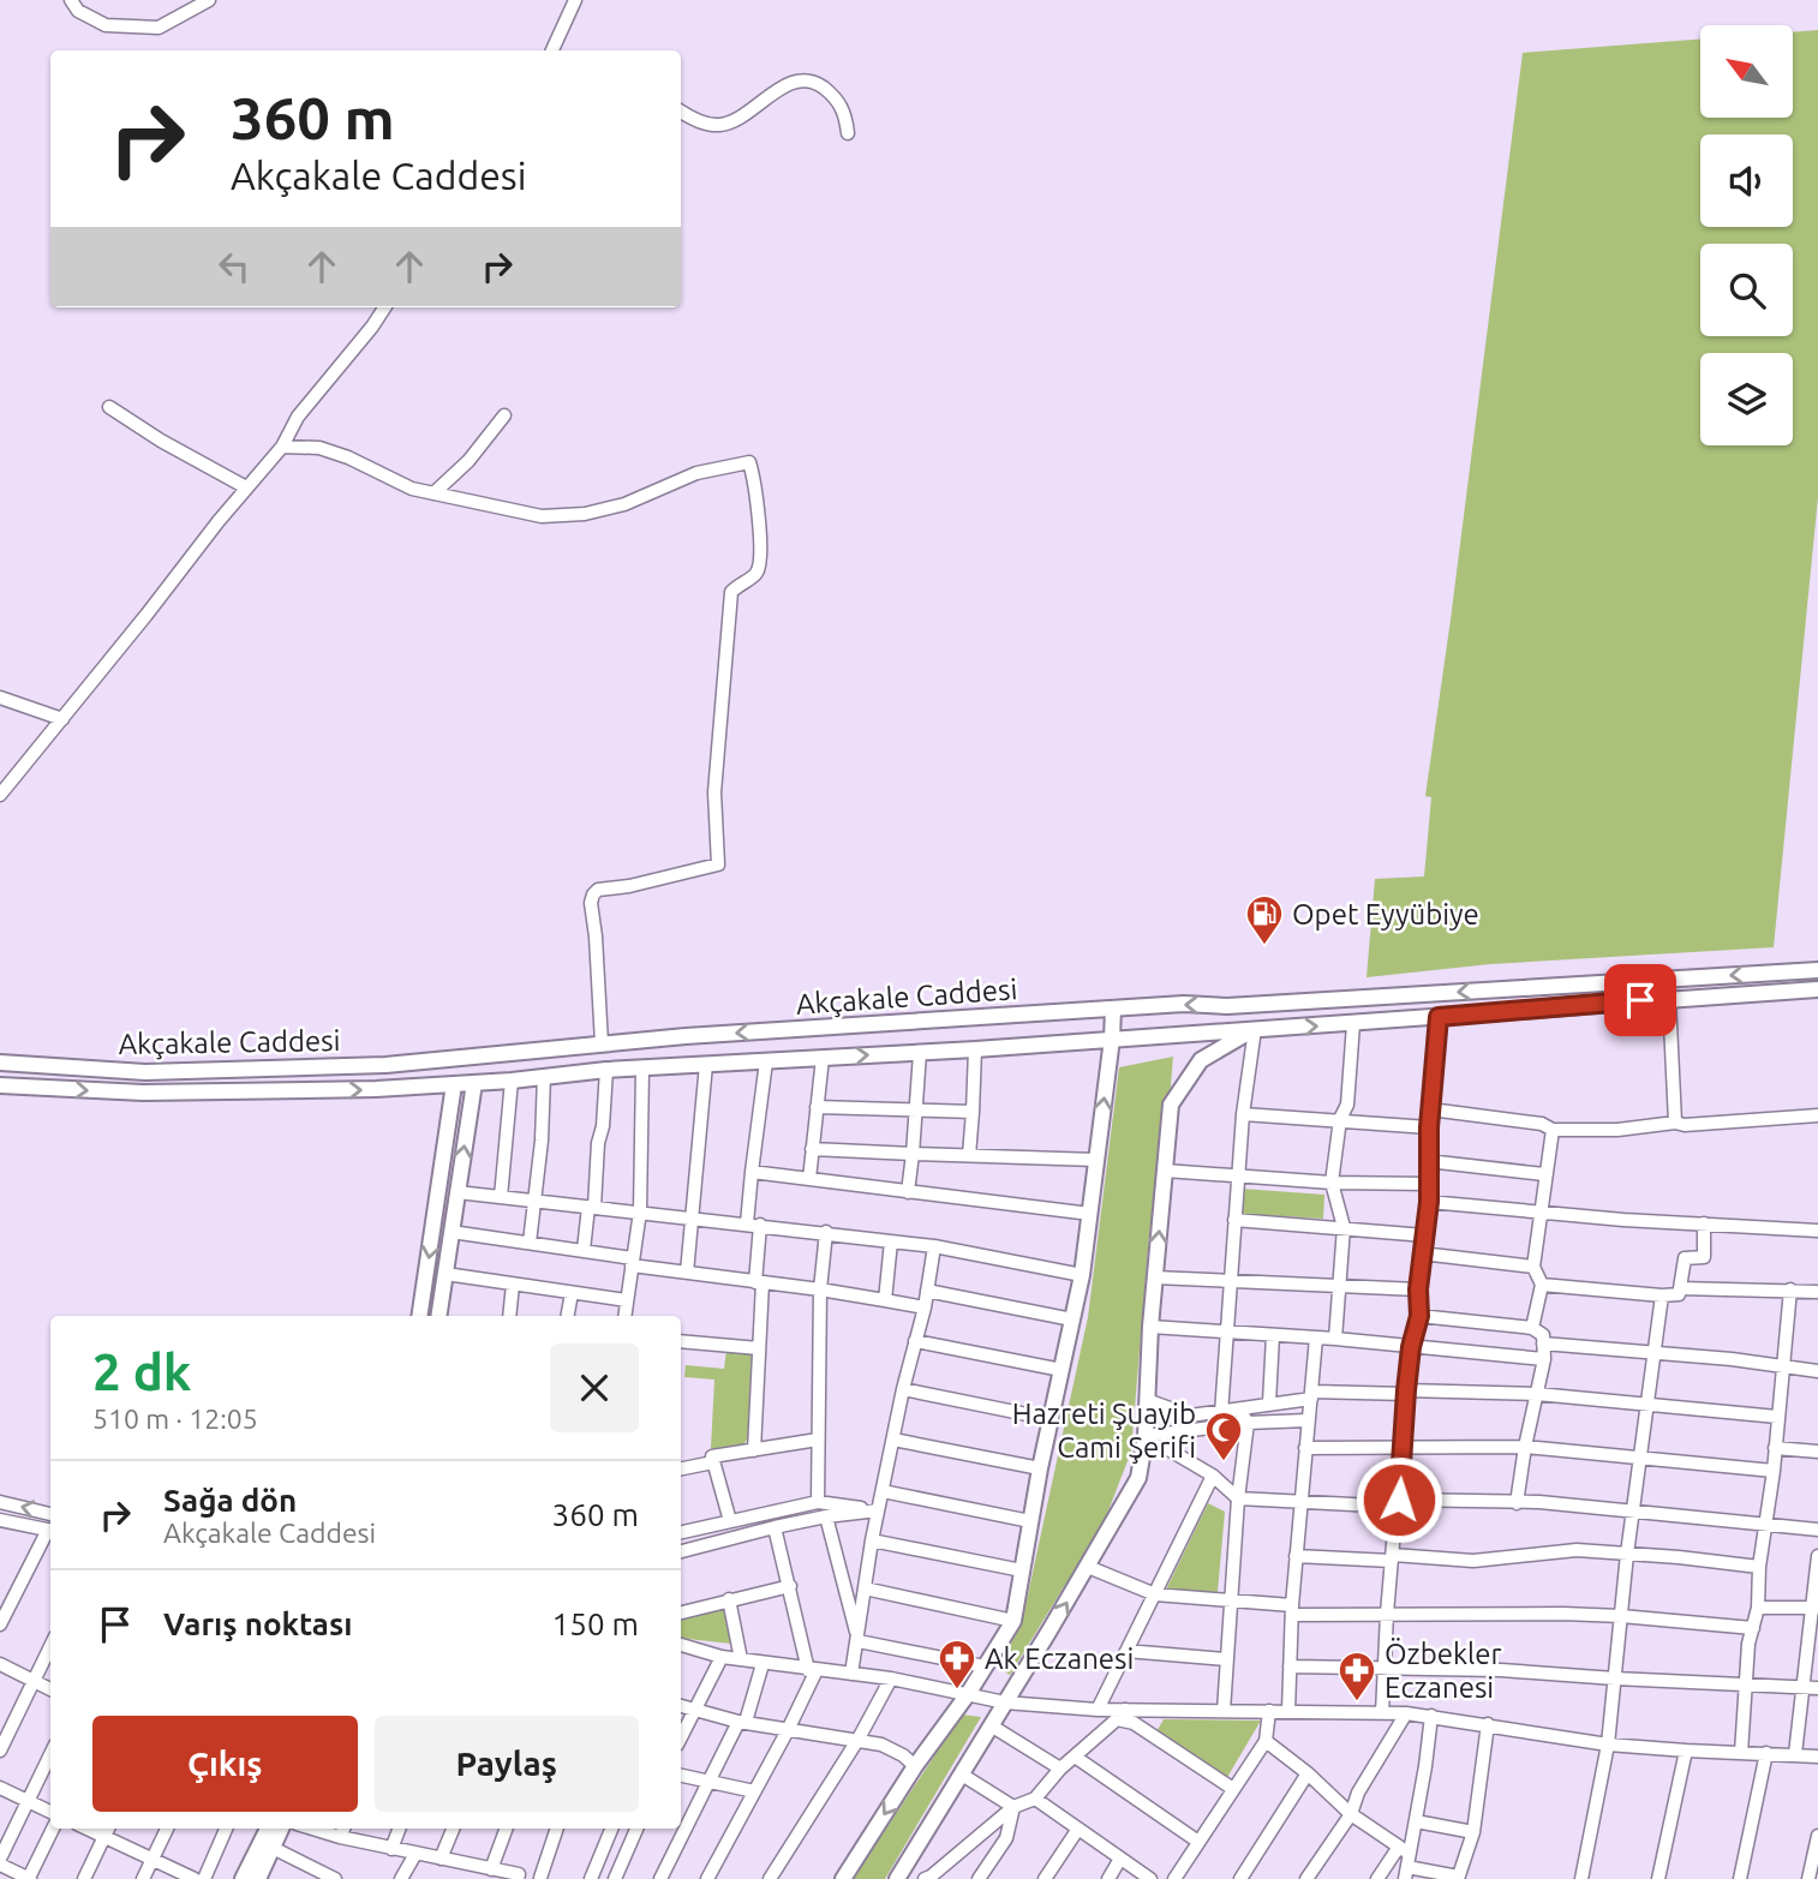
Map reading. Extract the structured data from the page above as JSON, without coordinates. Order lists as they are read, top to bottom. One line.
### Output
{"streets":{"main road":["Akçakale Caddesi"]},"places":{"fuel station":["Opet Eyyübiye"],"mosque":["Hazreti Şuayib Cami Şerifi"],"pharmacy":["Ak Eczanesi","Özbekler Eczanesi"]},"north":"top left","page":{"turn":["360 m","Akçakale Caddesi"],"heading":["2 dk","510 m · 12:05"],"list":[{"name":"Sağa dön","note":"Akçakale Caddesi","value":"360 m"},{"name":"Varış noktası","value":"150 m"}],"buttons":["Çıkış","Paylaş"]}}
